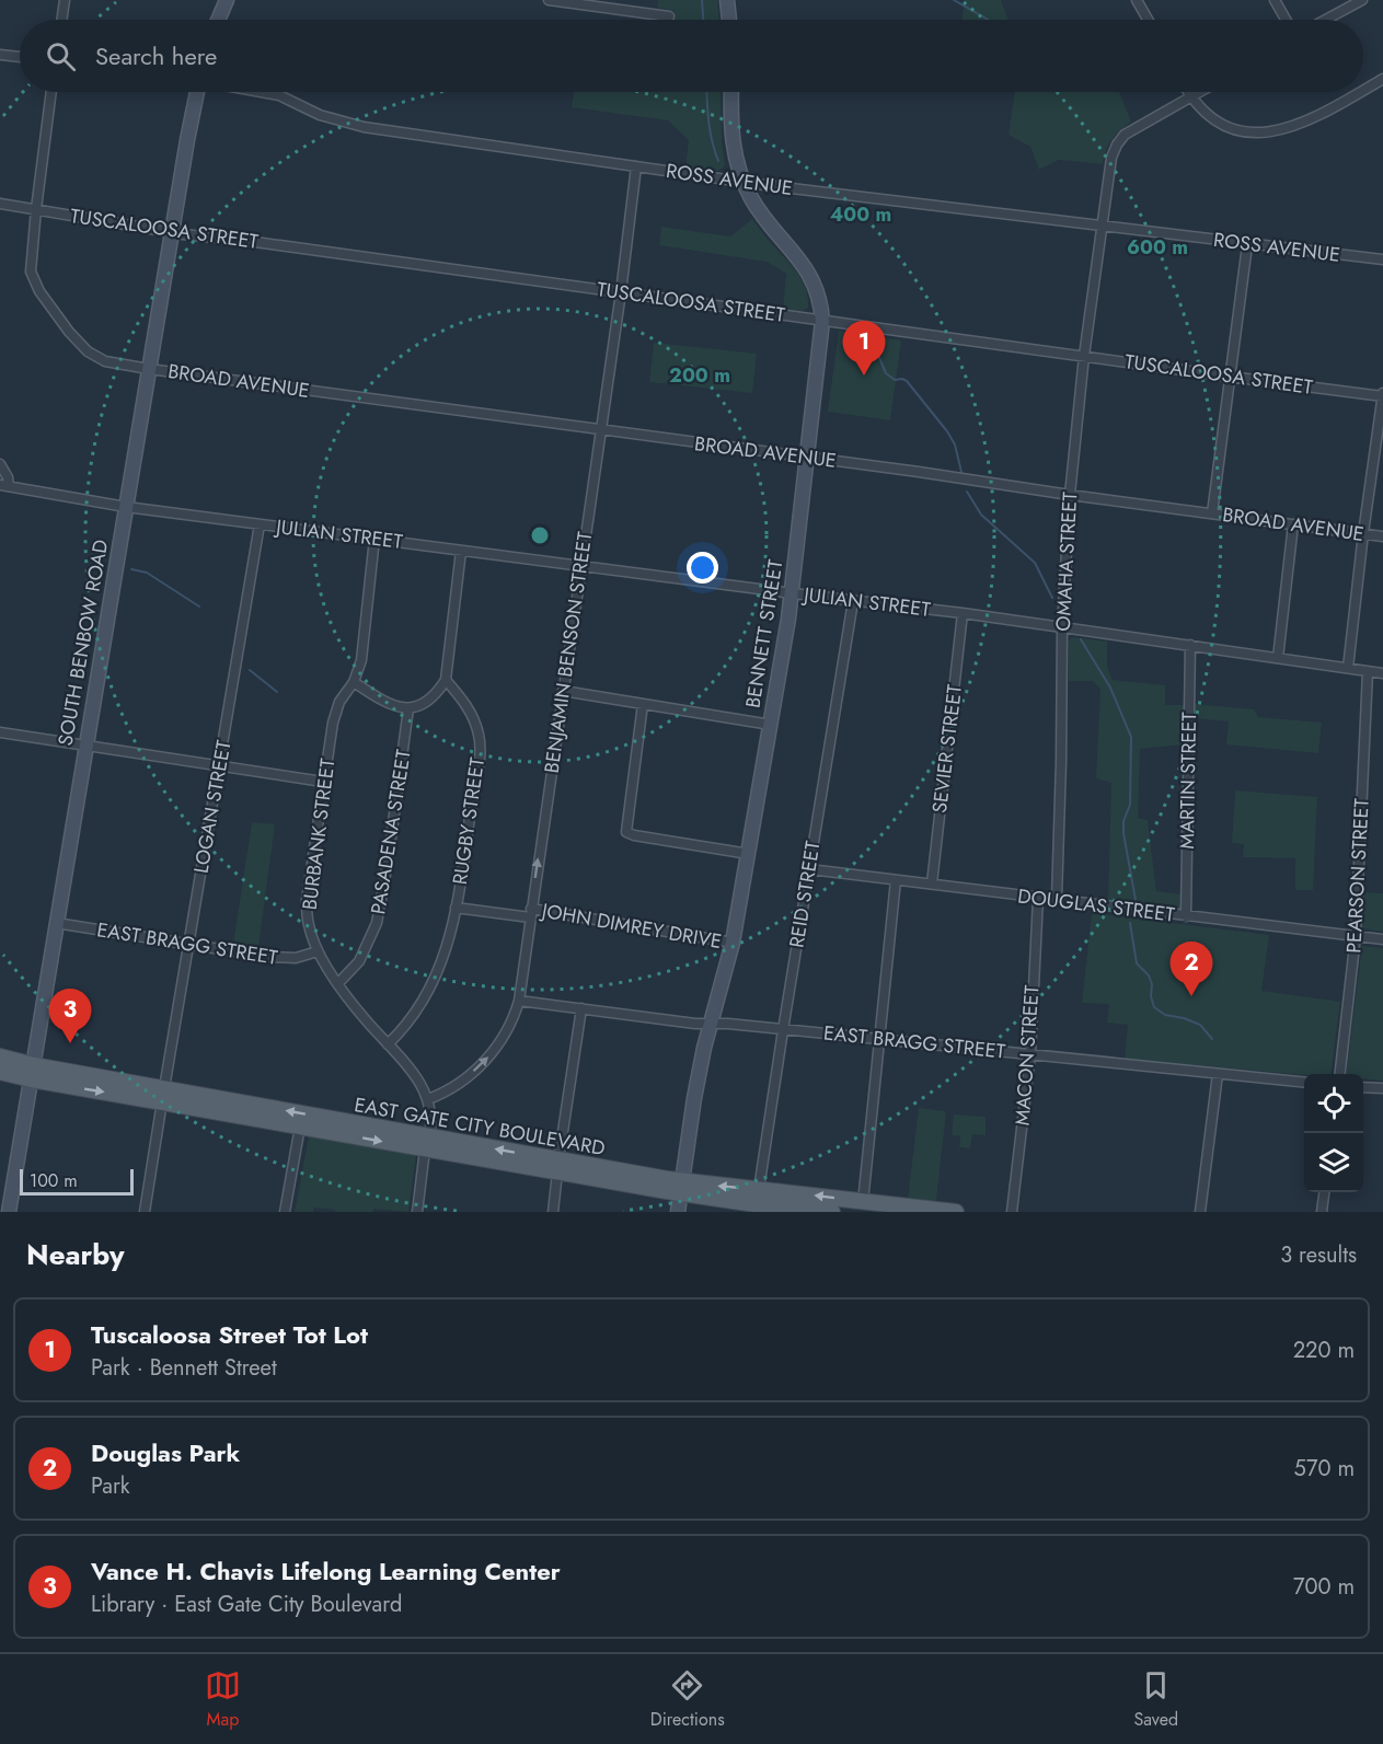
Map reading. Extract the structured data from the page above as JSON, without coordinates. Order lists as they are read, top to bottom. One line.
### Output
{"streets":{"main road":["EAST GATE CITY BOULEVARD"],"street":["ROSS AVENUE","TUSCALOOSA STREET","BROAD AVENUE","JULIAN STREET","OMAHA STREET","BENNETT STREET","SOUTH BENBOW ROAD","BENJAMIN BENSON STREET","SEVIER STREET","MARTIN STREET","LOGAN STREET","RUGBY STREET","PASADENA STREET","BURBANK STREET","PEARSON STREET","REID STREET","DOUGLAS STREET","JOHN DIMREY DRIVE","EAST BRAGG STREET","MACON STREET"]},"crossings":[["ROSS AVENUE","OMAHA STREET"],["ROSS AVENUE","BENNETT STREET"],["ROSS AVENUE","BENJAMIN BENSON STREET"],["TUSCALOOSA STREET","BROAD AVENUE"],["TUSCALOOSA STREET","OMAHA STREET"],["TUSCALOOSA STREET","BENNETT STREET"],["TUSCALOOSA STREET","SOUTH BENBOW ROAD"],["TUSCALOOSA STREET","BENJAMIN BENSON STREET"],["BROAD AVENUE","OMAHA STREET"],["BROAD AVENUE","BENNETT STREET"],["BROAD AVENUE","SOUTH BENBOW ROAD"],["BROAD AVENUE","BENJAMIN BENSON STREET"],["JULIAN STREET","OMAHA STREET"],["JULIAN STREET","BENNETT STREET"],["JULIAN STREET","SOUTH BENBOW ROAD"],["JULIAN STREET","BENJAMIN BENSON STREET"],["JULIAN STREET","SEVIER STREET"],["JULIAN STREET","MARTIN STREET"],["JULIAN STREET","LOGAN STREET"],["JULIAN STREET","BURBANK STREET"],["JULIAN STREET","PEARSON STREET"],["JULIAN STREET","REID STREET"],["OMAHA STREET","DOUGLAS STREET"],["BENNETT STREET","JOHN DIMREY DRIVE"],["BENNETT STREET","EAST BRAGG STREET"],["BENNETT STREET","EAST GATE CITY BOULEVARD"],["SOUTH BENBOW ROAD","EAST BRAGG STREET"],["SOUTH BENBOW ROAD","EAST GATE CITY BOULEVARD"],["BENJAMIN BENSON STREET","BURBANK STREET"],["BENJAMIN BENSON STREET","JOHN DIMREY DRIVE"],["BENJAMIN BENSON STREET","EAST BRAGG STREET"],["SEVIER STREET","DOUGLAS STREET"],["MARTIN STREET","DOUGLAS STREET"],["LOGAN STREET","EAST BRAGG STREET"],["LOGAN STREET","EAST GATE CITY BOULEVARD"],["RUGBY STREET","BURBANK STREET"],["RUGBY STREET","JOHN DIMREY DRIVE"],["PASADENA STREET","BURBANK STREET"],["BURBANK STREET","EAST BRAGG STREET"],["BURBANK STREET","EAST GATE CITY BOULEVARD"],["PEARSON STREET","DOUGLAS STREET"],["REID STREET","DOUGLAS STREET"],["REID STREET","EAST BRAGG STREET"],["REID STREET","EAST GATE CITY BOULEVARD"],["DOUGLAS STREET","MACON STREET"],["EAST BRAGG STREET","MACON STREET"]],"scale_bar":"100 m","page":{"search":"Search here","pins":["1","2","3"],"scale":"100 m","heading":["Nearby","3 results"],"list":[{"mark":"1","name":"Tuscaloosa Street Tot Lot","note":"Park · Bennett Street","value":"220 m"},{"mark":"2","name":"Douglas Park","note":"Park","value":"570 m"},{"mark":"3","name":"Vance H. Chavis Lifelong Learning Center","note":"Library · East Gate City Boulevard","value":"700 m"}],"nav":["Map","Directions","Saved"]},"rings":["400 m","600 m","200 m"]}
